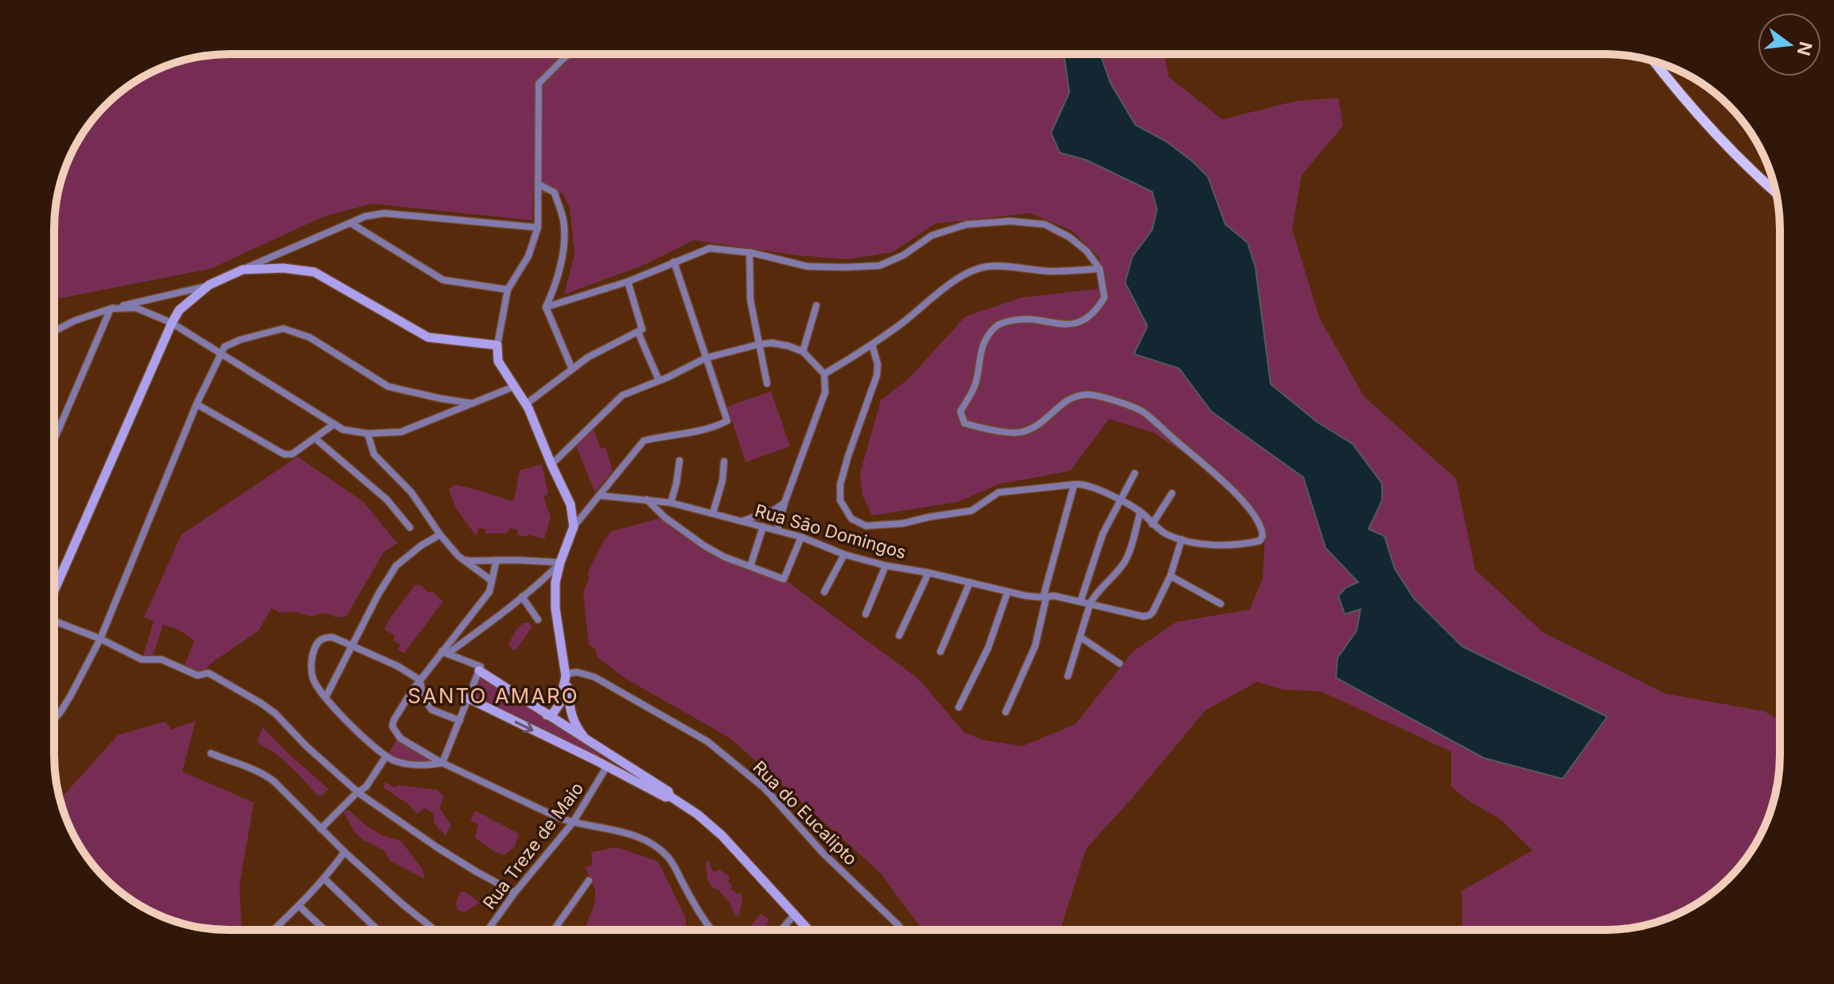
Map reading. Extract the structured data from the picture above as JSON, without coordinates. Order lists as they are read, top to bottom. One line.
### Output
{"streets":{"street":["Rua São Domingos","Rua do Eucalipto","Rua Treze de Maio"]},"districts":["SANTO AMARO"],"north":"right"}
